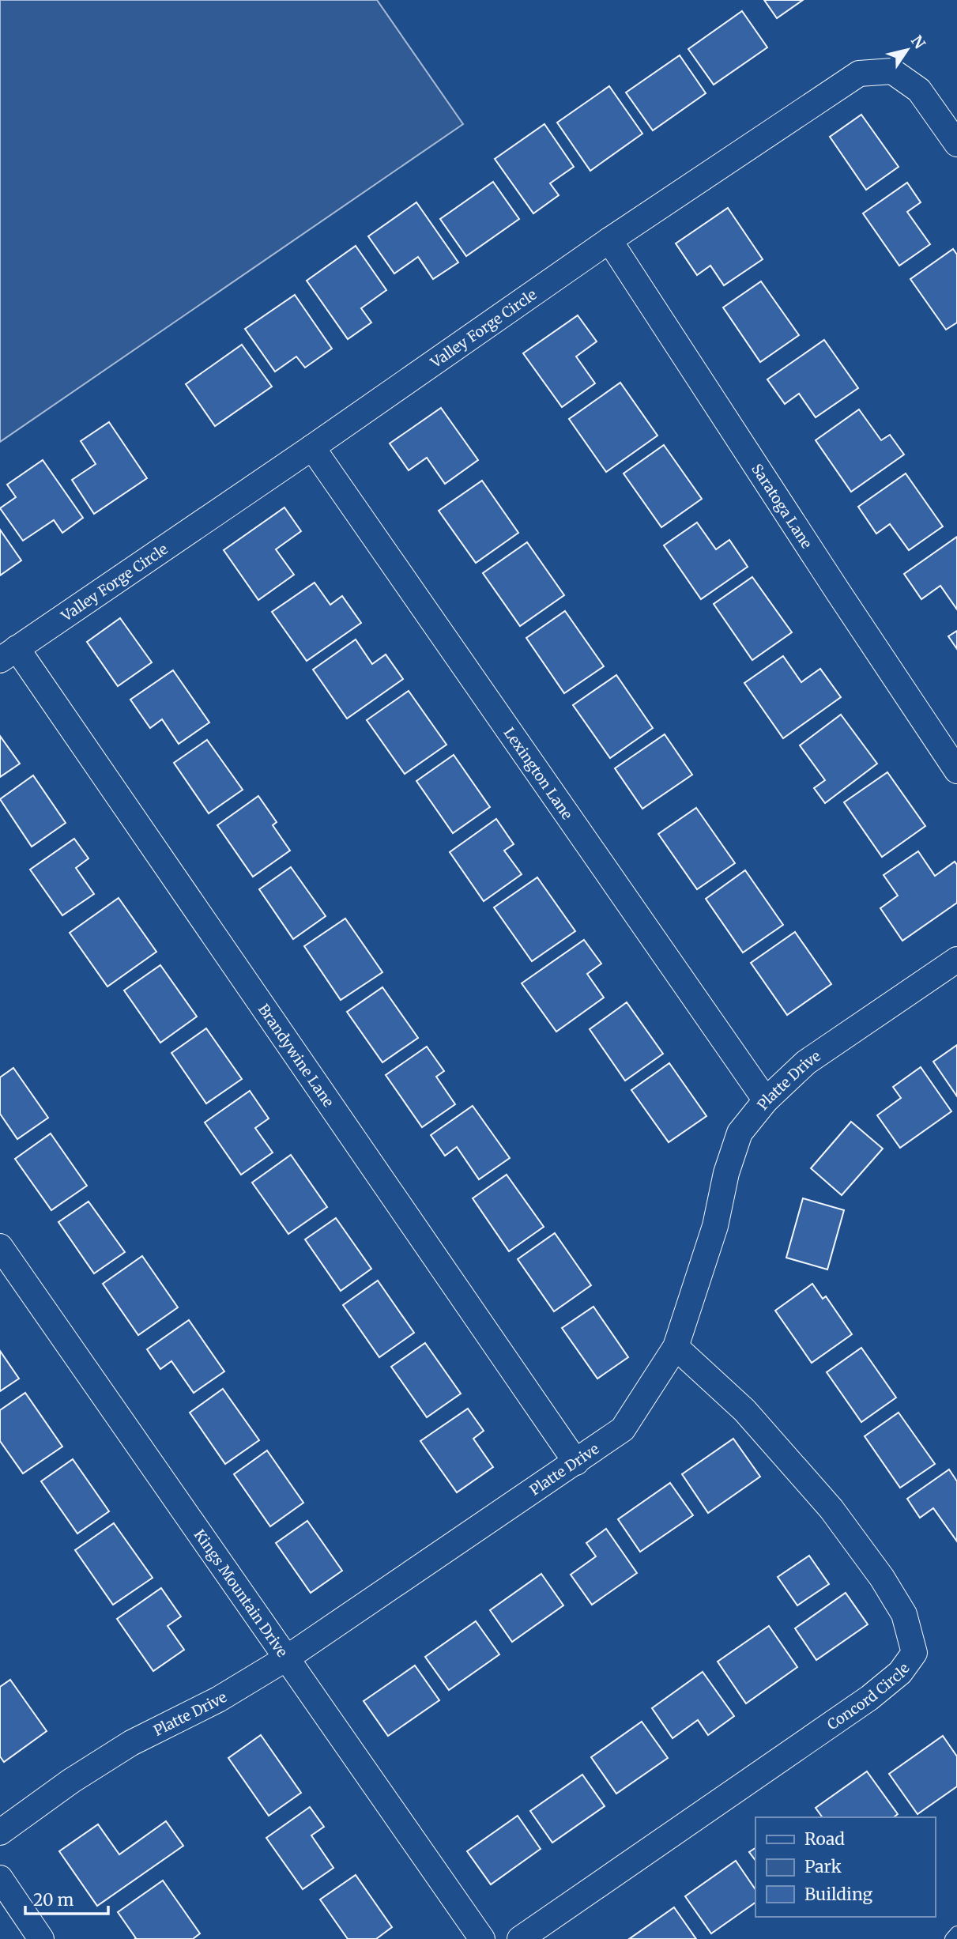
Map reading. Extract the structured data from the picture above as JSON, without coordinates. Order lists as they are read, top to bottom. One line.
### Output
{"streets":{"street":["Valley Forge Circle","Saratoga Lane","Lexington Lane","Brandywine Lane","Platte Drive","Kings Mountain Drive","Concord Circle"]},"crossings":[["Valley Forge Circle","Saratoga Lane"],["Valley Forge Circle","Lexington Lane"],["Valley Forge Circle","Brandywine Lane"],["Lexington Lane","Platte Drive"],["Brandywine Lane","Platte Drive"],["Platte Drive","Kings Mountain Drive"],["Platte Drive","Concord Circle"]],"legend":["Road","Park","Building"],"scale_bar":"20 m","north":"top right"}
